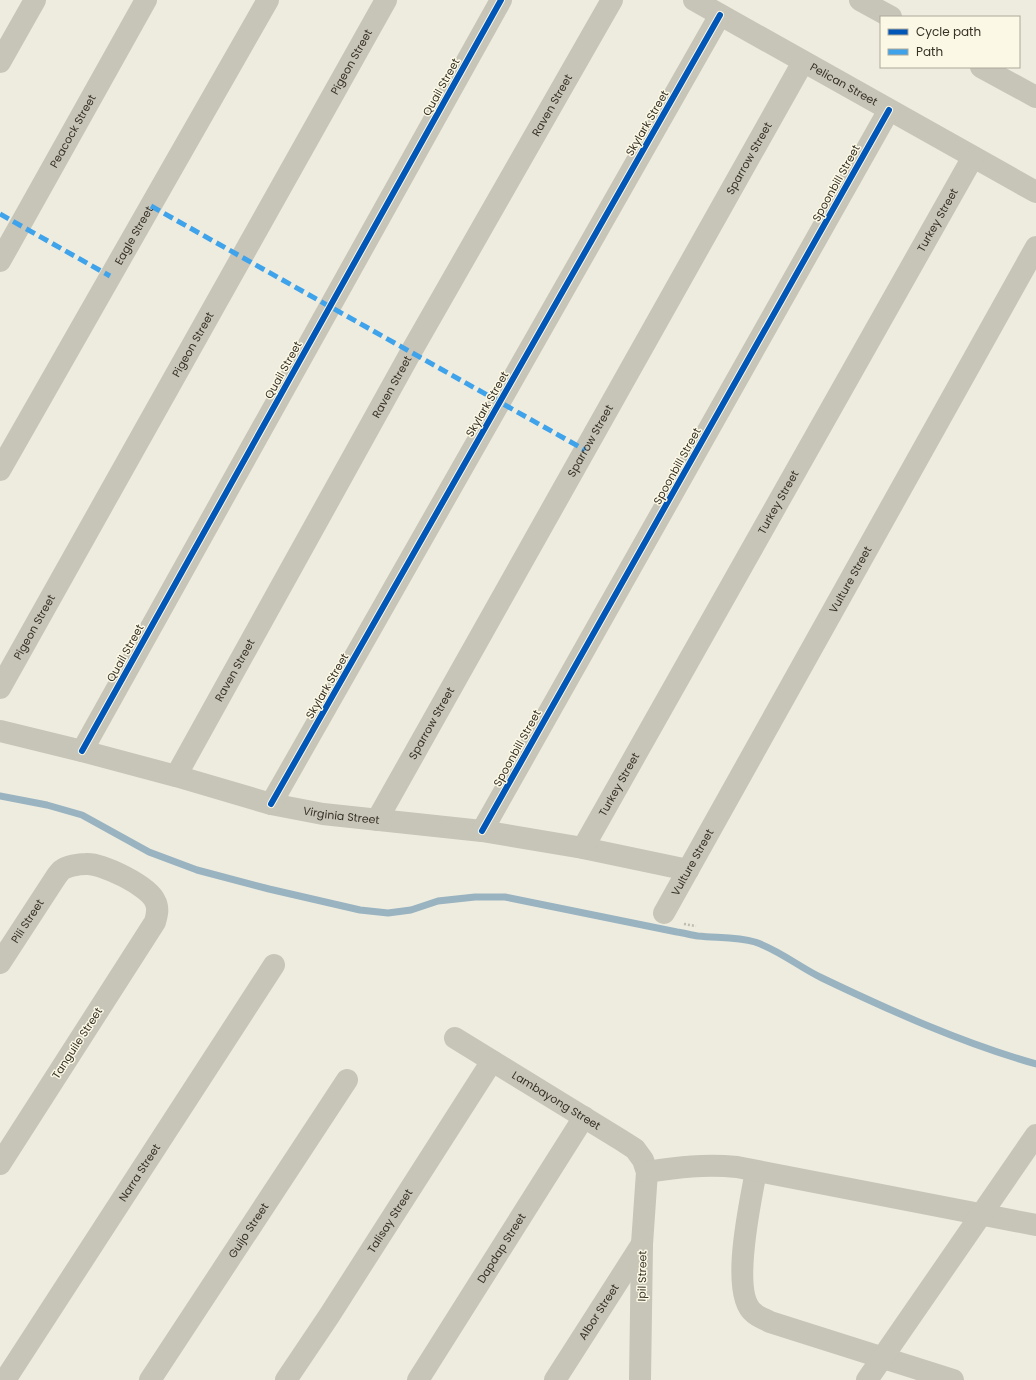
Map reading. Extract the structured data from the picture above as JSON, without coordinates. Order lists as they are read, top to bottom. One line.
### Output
{"streets":{"street":["Pigeon Street","Pelican Street","Quail Street","Raven Street","Skylark Street","Peacock Street","Sparrow Street","Spoonbill Street","Turkey Street","Eagle Street","Vulture Street","Virginia Street","Pili Street","Tanguile Street","Lambayong Street","Narra Street","Talisay Street","Guijo Street","Dapdap Street","Ipil Street","Albor Street"]},"crossings":[["Pelican Street","Skylark Street"],["Pelican Street","Sparrow Street"],["Pelican Street","Spoonbill Street"],["Pelican Street","Turkey Street"],["Quail Street","Virginia Street"],["Raven Street","Virginia Street"],["Skylark Street","Virginia Street"],["Sparrow Street","Virginia Street"],["Spoonbill Street","Virginia Street"],["Turkey Street","Virginia Street"],["Vulture Street","Virginia Street"],["Pili Street","Tanguile Street"],["Lambayong Street","Talisay Street"],["Lambayong Street","Dapdap Street"],["Lambayong Street","Ipil Street"],["Ipil Street","Albor Street"]],"legend":["Cycle path","Path"]}
